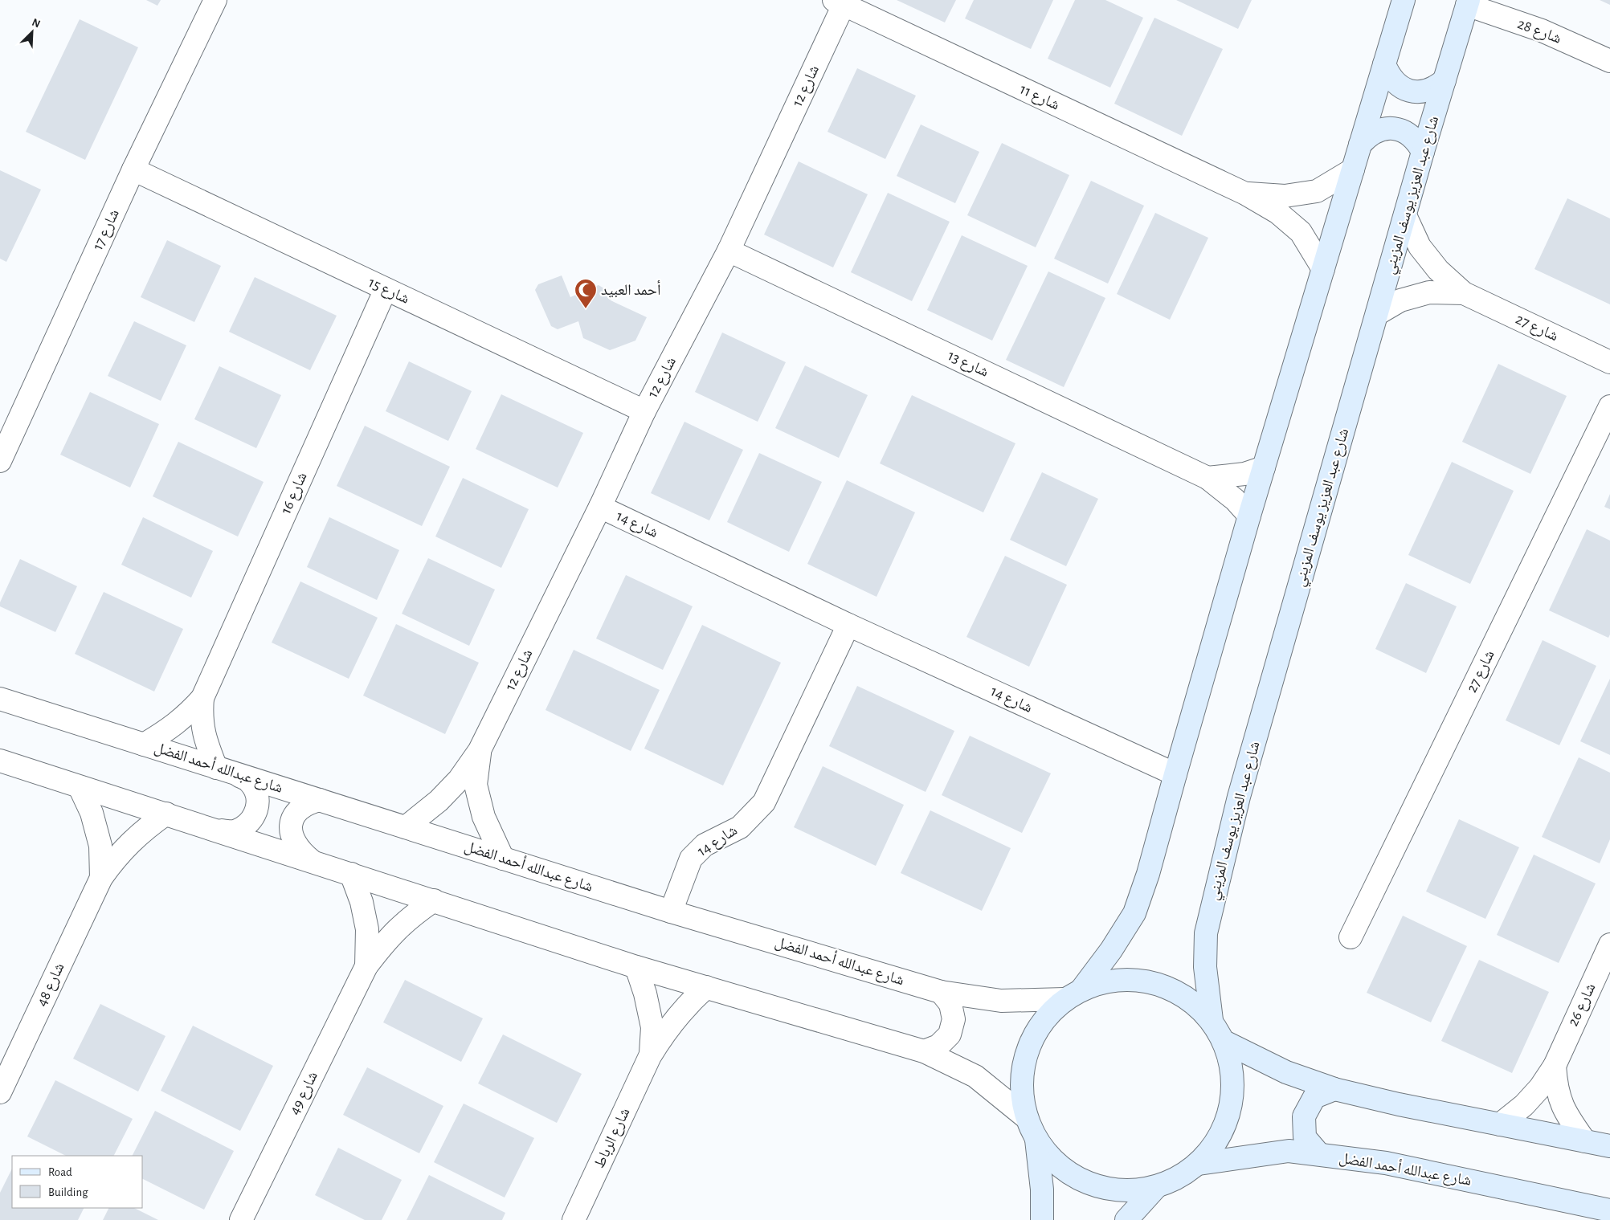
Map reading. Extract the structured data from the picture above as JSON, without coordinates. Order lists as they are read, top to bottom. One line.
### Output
{"streets":{"street":["شارع 28","شارع 12","شارع 11","شارع عبد العزيز يوسف المزيني","شارع 17","شارع 15","شارع 27","شارع 13","شارع 16","شارع 14","شارع عبدالله أحمد الفضل","شارع 48","شارع 26","شارع 49","شارع الرباط"]},"crossings":[["شارع 28","شارع عبد العزيز يوسف المزيني"],["شارع 12","شارع 11"],["شارع 12","شارع 15"],["شارع 12","شارع 13"],["شارع 12","شارع 14"],["شارع 12","شارع عبدالله أحمد الفضل"],["شارع عبد العزيز يوسف المزيني","شارع 27"],["شارع 17","شارع 15"],["شارع 15","شارع 16"],["شارع 16","شارع عبدالله أحمد الفضل"],["شارع 14","شارع عبدالله أحمد الفضل"]],"places":{"mosque":["أحمد العبيد"]},"legend":["Road","Building"],"north":"top right"}
